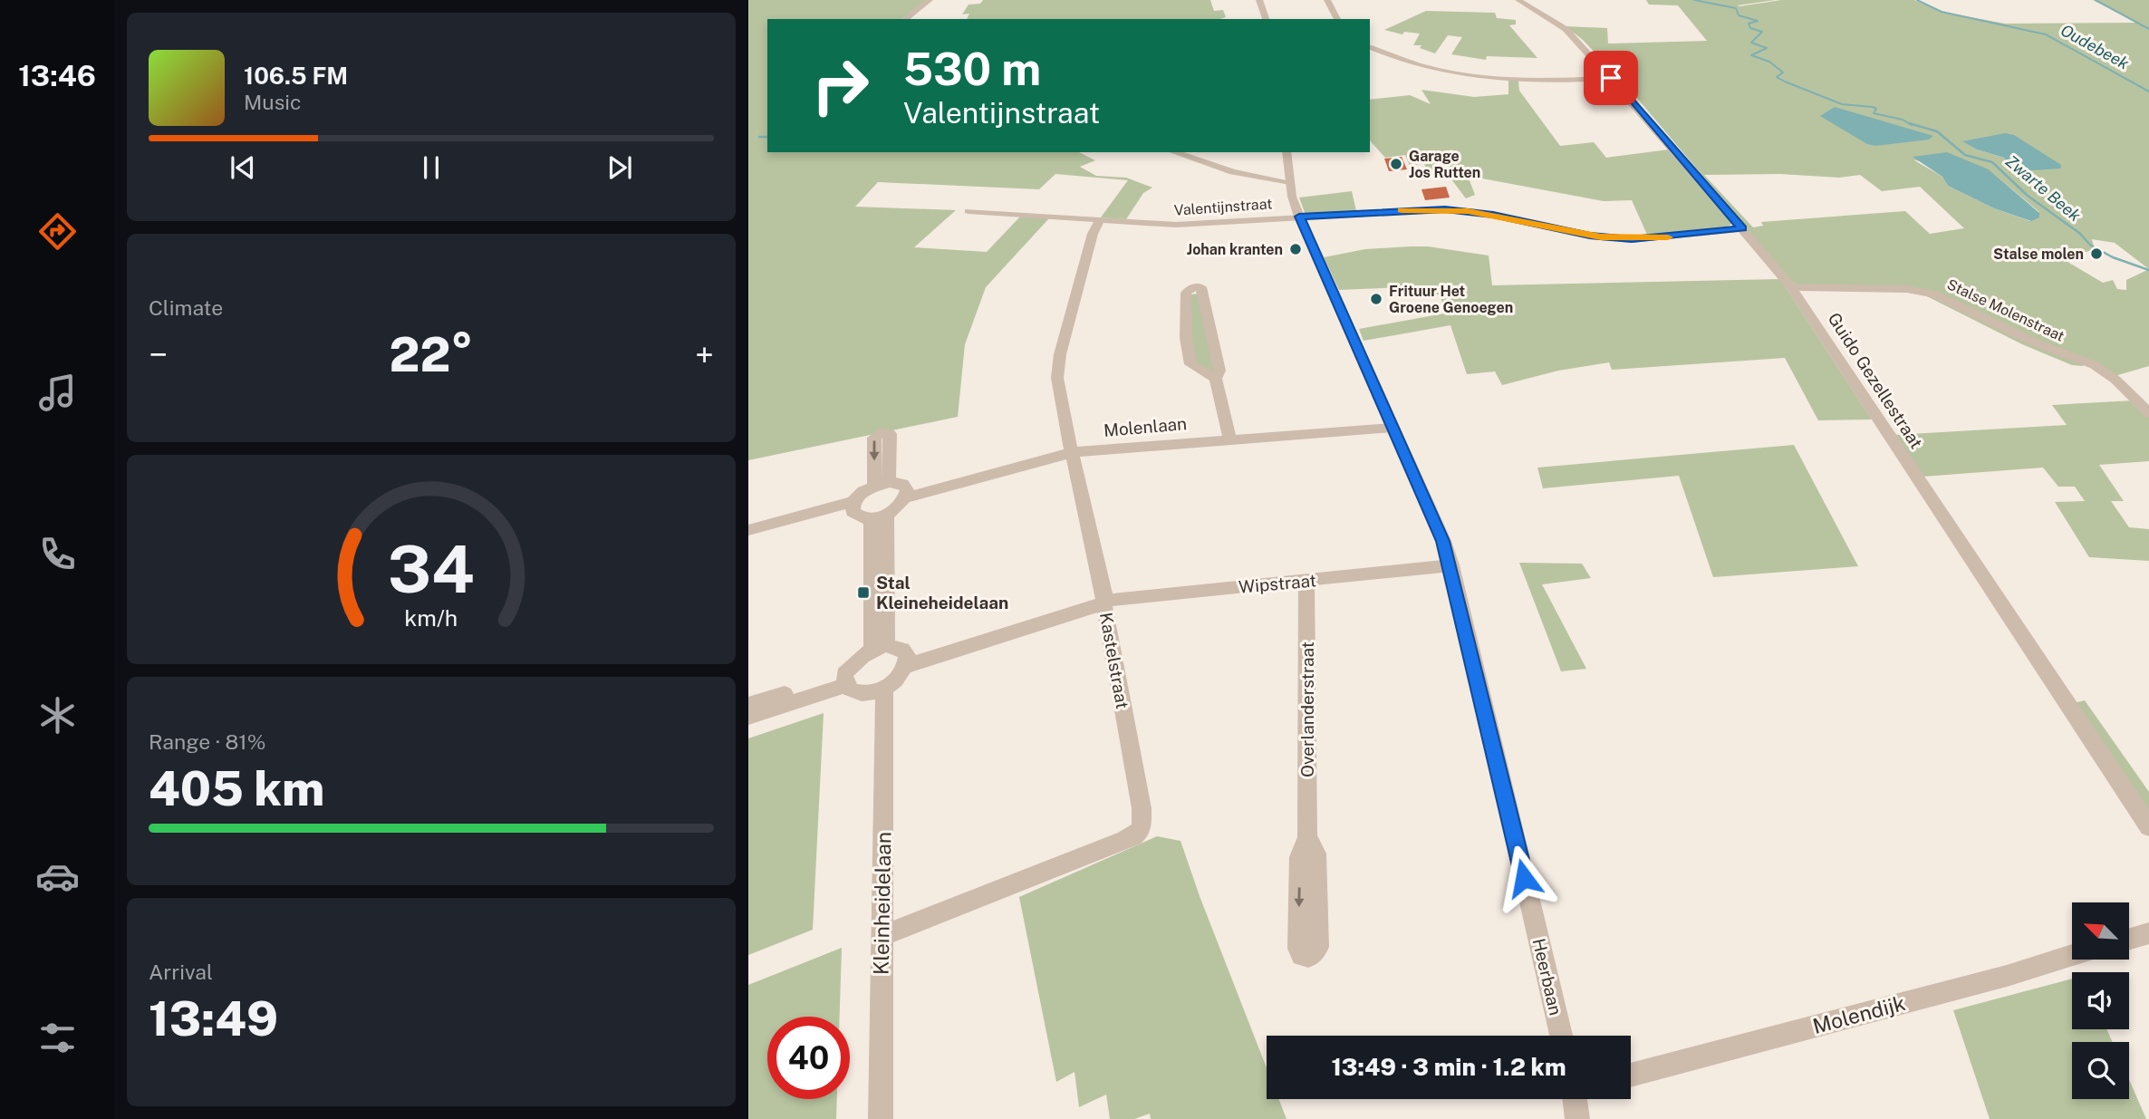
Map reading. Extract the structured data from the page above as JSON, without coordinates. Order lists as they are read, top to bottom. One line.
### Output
{"streets":{"street":["Valentijnstraat","Stalse Molenstraat","Guido Gezellestraat","Molenlaan","Wipstraat","Kastelstraat","Overlanderstraat","Kleinheidelaan","Heerbaan","Molendijk"]},"crossings":[["Valentijnstraat","Guido Gezellestraat"],["Valentijnstraat","Kastelstraat"],["Valentijnstraat","Heerbaan"],["Stalse Molenstraat","Guido Gezellestraat"],["Molenlaan","Kastelstraat"],["Molenlaan","Heerbaan"],["Wipstraat","Kastelstraat"],["Wipstraat","Overlanderstraat"],["Wipstraat","Kleinheidelaan"],["Wipstraat","Heerbaan"],["Kastelstraat","Kleinheidelaan"]],"water":["Oudebeek","Zwarte Beek"],"places":{"other":["Garage Jos Rutten","Johan kranten","Stalse molen","Frituur Het Groene Genoegen"],"transit":["Stal Kleineheidelaan"]},"north":"top left","page":{"tabs":"13:46","turn":["530 m","Valentijnstraat"],"song":["106.5 FM","Music"],"tile":["Climate",["Range · 81%","405 km"],["Arrival","13:49"]],"heat":["−","22°","+"],"limit":"40","trip":"13:49 · 3 min · 1.2 km","gauge":["34","km/h"]}}
